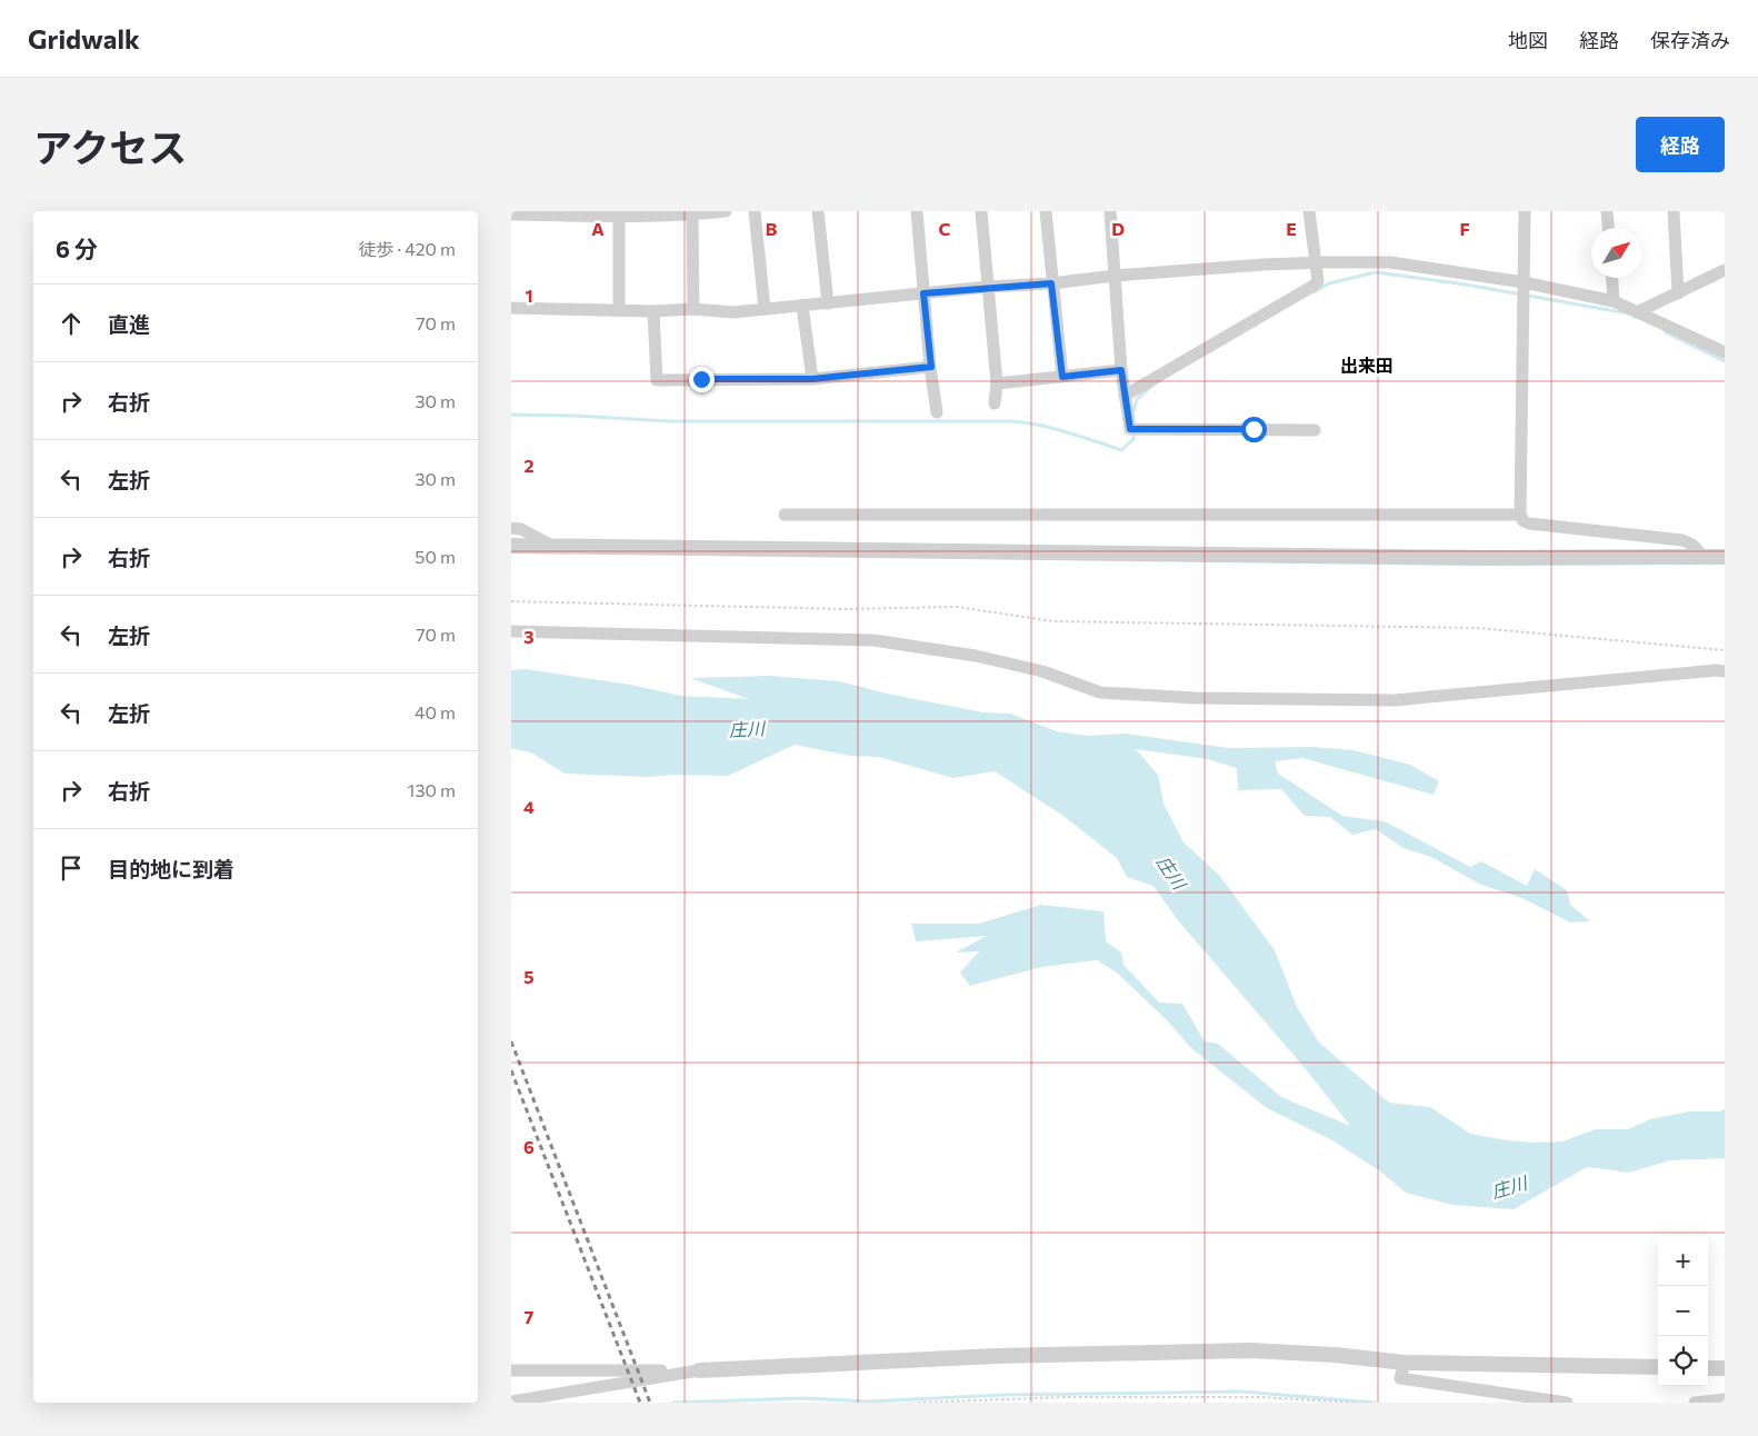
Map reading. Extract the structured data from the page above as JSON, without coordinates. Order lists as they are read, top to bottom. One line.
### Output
{"districts":["出来田"],"water":["庄川"],"north":"top right","page":{"header":"Gridwalk","nav":["地図","経路","保存済み"],"title":"アクセス","buttons":"経路","heading":["6 分","徒歩 · 420 m"],"list":[["直進","70 m"],["右折","30 m"],["左折","30 m"],["右折","50 m"],["左折","70 m"],["左折","40 m"],["右折","130 m"],"目的地に到着"],"map_buttons":["+","−"]},"grid":{"columns":["A","B","C","D","E","F"],"rows":["1","2","3","4","5","6","7"]}}
